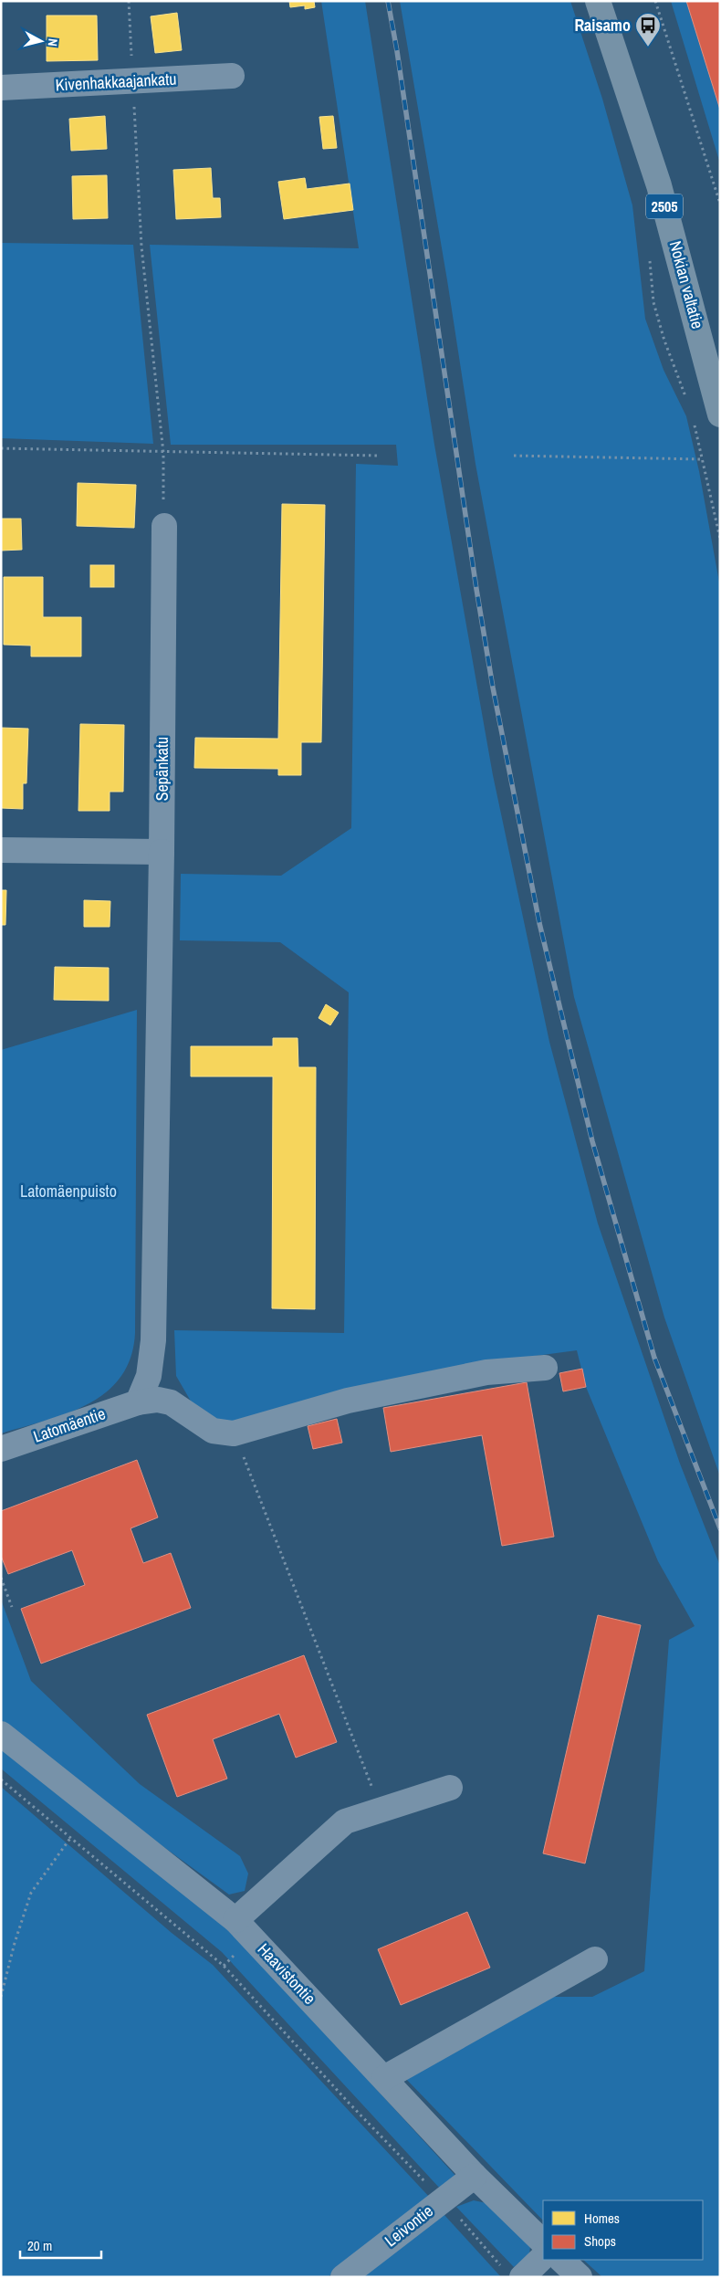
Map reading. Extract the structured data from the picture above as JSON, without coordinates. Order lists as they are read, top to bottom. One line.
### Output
{"streets":{"main road":["2505","Nokian valtatie"],"street":["Kivenhakkaajankatu","Sepänkatu","Latomäentie","Haavistontie","Leivontie"]},"crossings":[["Sepänkatu","Latomäentie"],["Haavistontie","Leivontie"]],"parks":["Latomäenpuisto"],"places":{"bus stop":["Raisamo"]},"legend":["Homes","Shops"],"scale_bar":"20 m","north":"right"}
